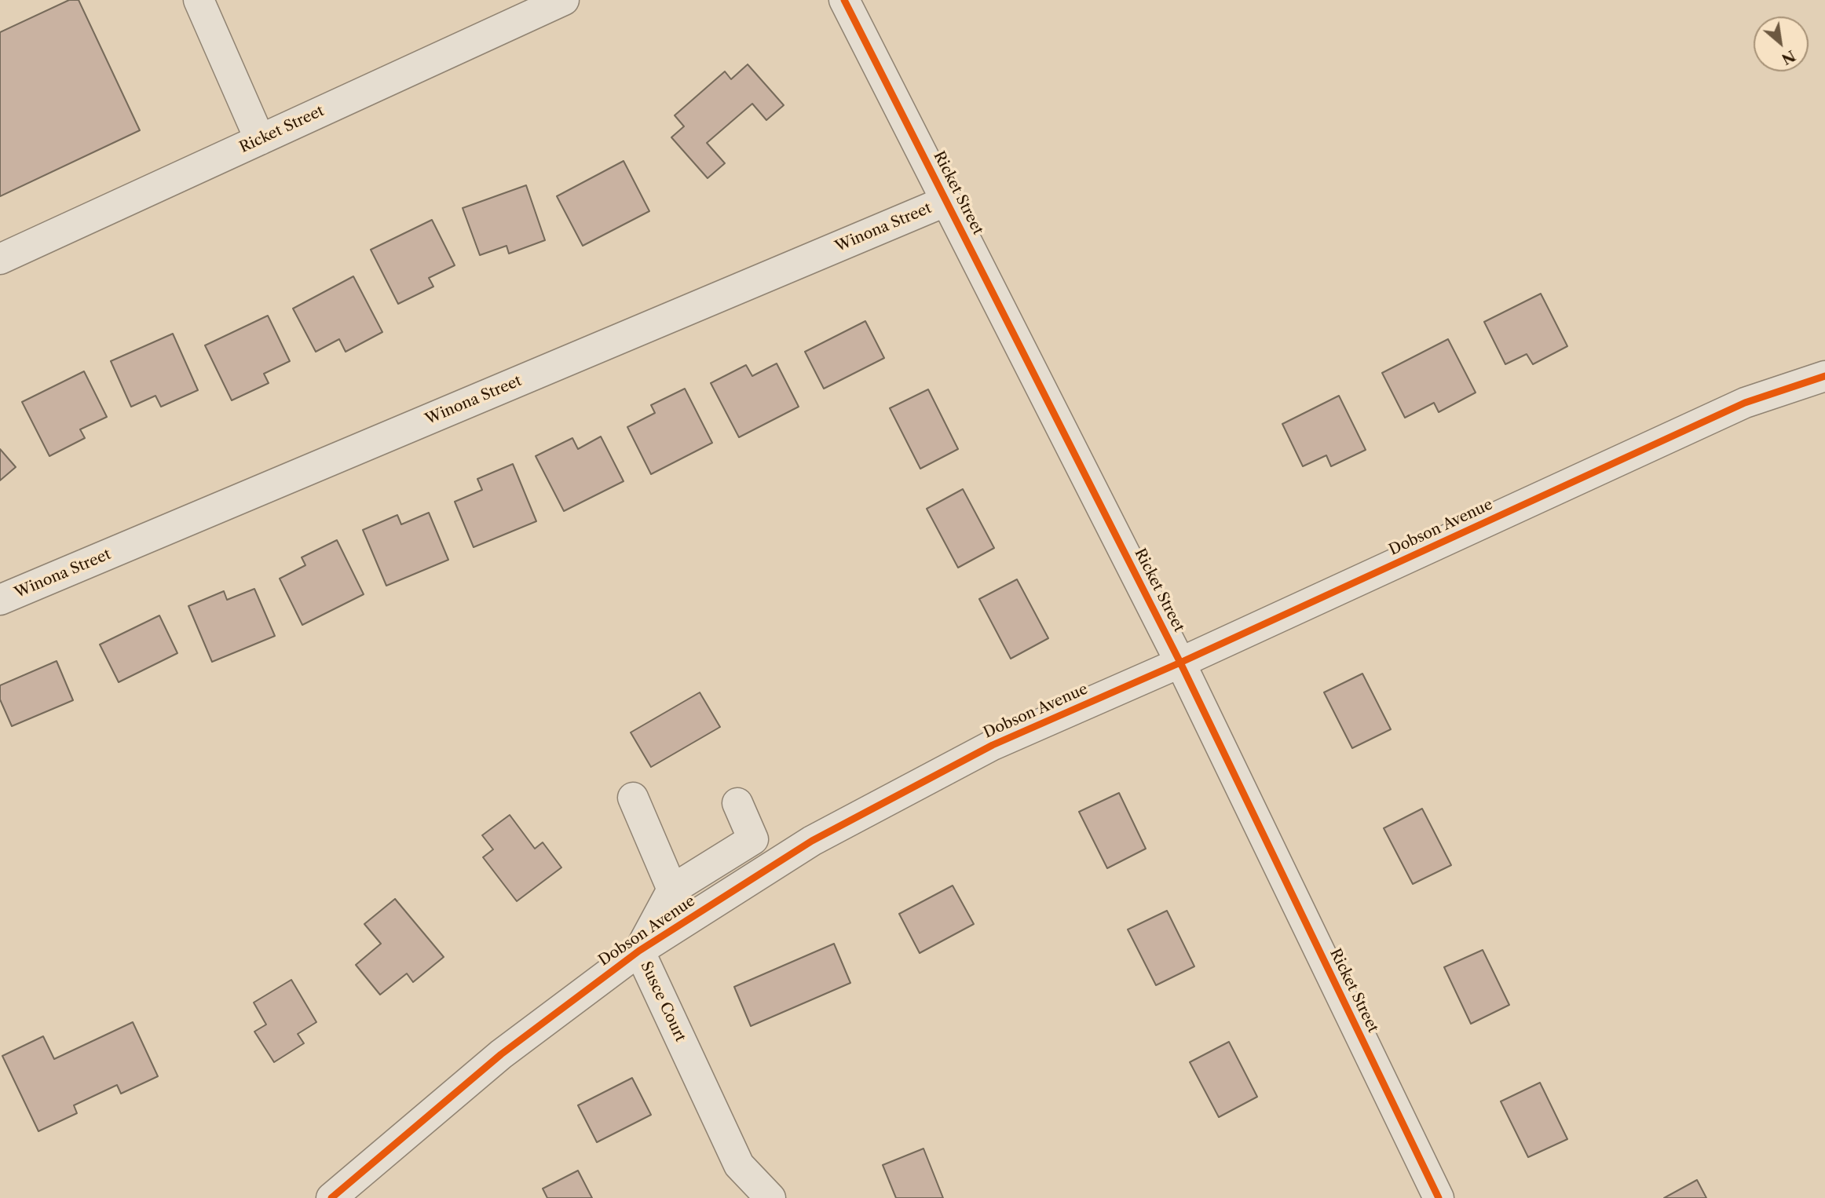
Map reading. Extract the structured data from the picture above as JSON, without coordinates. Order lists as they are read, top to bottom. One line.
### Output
{"streets":{"street":["Ricket Street","Winona Street","Dobson Avenue","Susce Court"]},"crossings":[["Ricket Street","Winona Street"],["Ricket Street","Dobson Avenue"],["Dobson Avenue","Susce Court"]],"north":"bottom right"}
